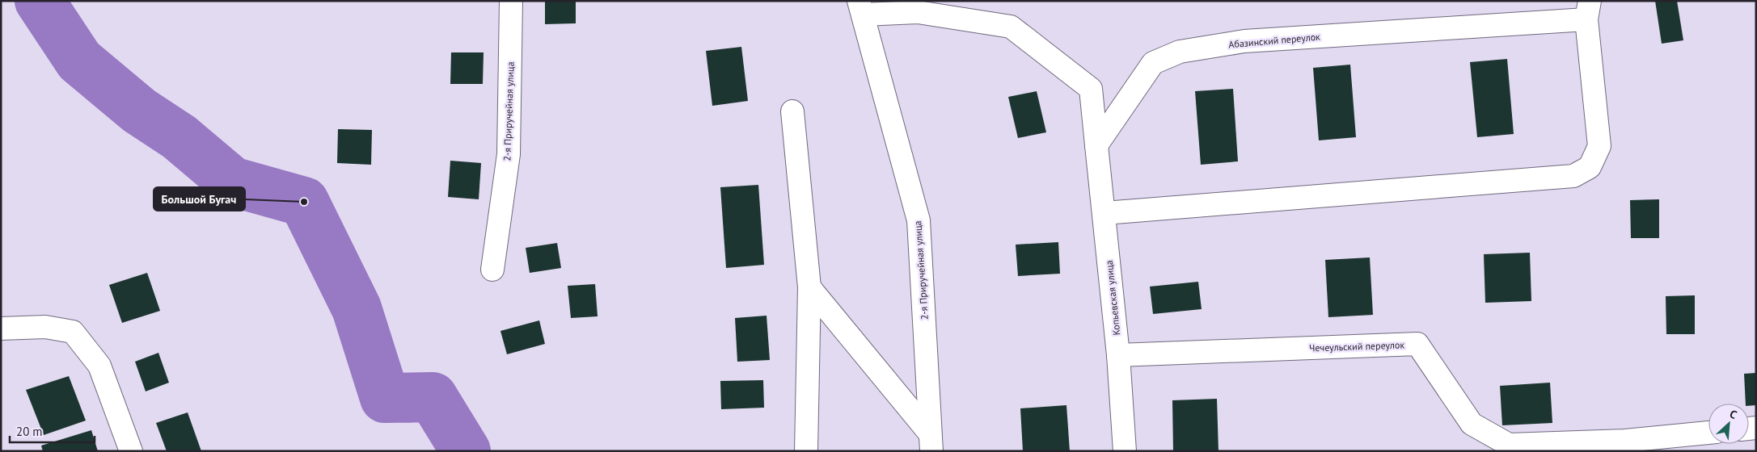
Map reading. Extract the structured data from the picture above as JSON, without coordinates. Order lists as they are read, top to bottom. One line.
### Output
{"streets":{"street":["Абазинский переулок","2-я Приручейная улица","Копьевская улица","Чечеульский переулок"]},"crossings":[["Абазинский переулок","Копьевская улица"],["Копьевская улица","Чечеульский переулок"]],"places":["Большой Бугач"],"scale_bar":"20 m","north":"top right"}
